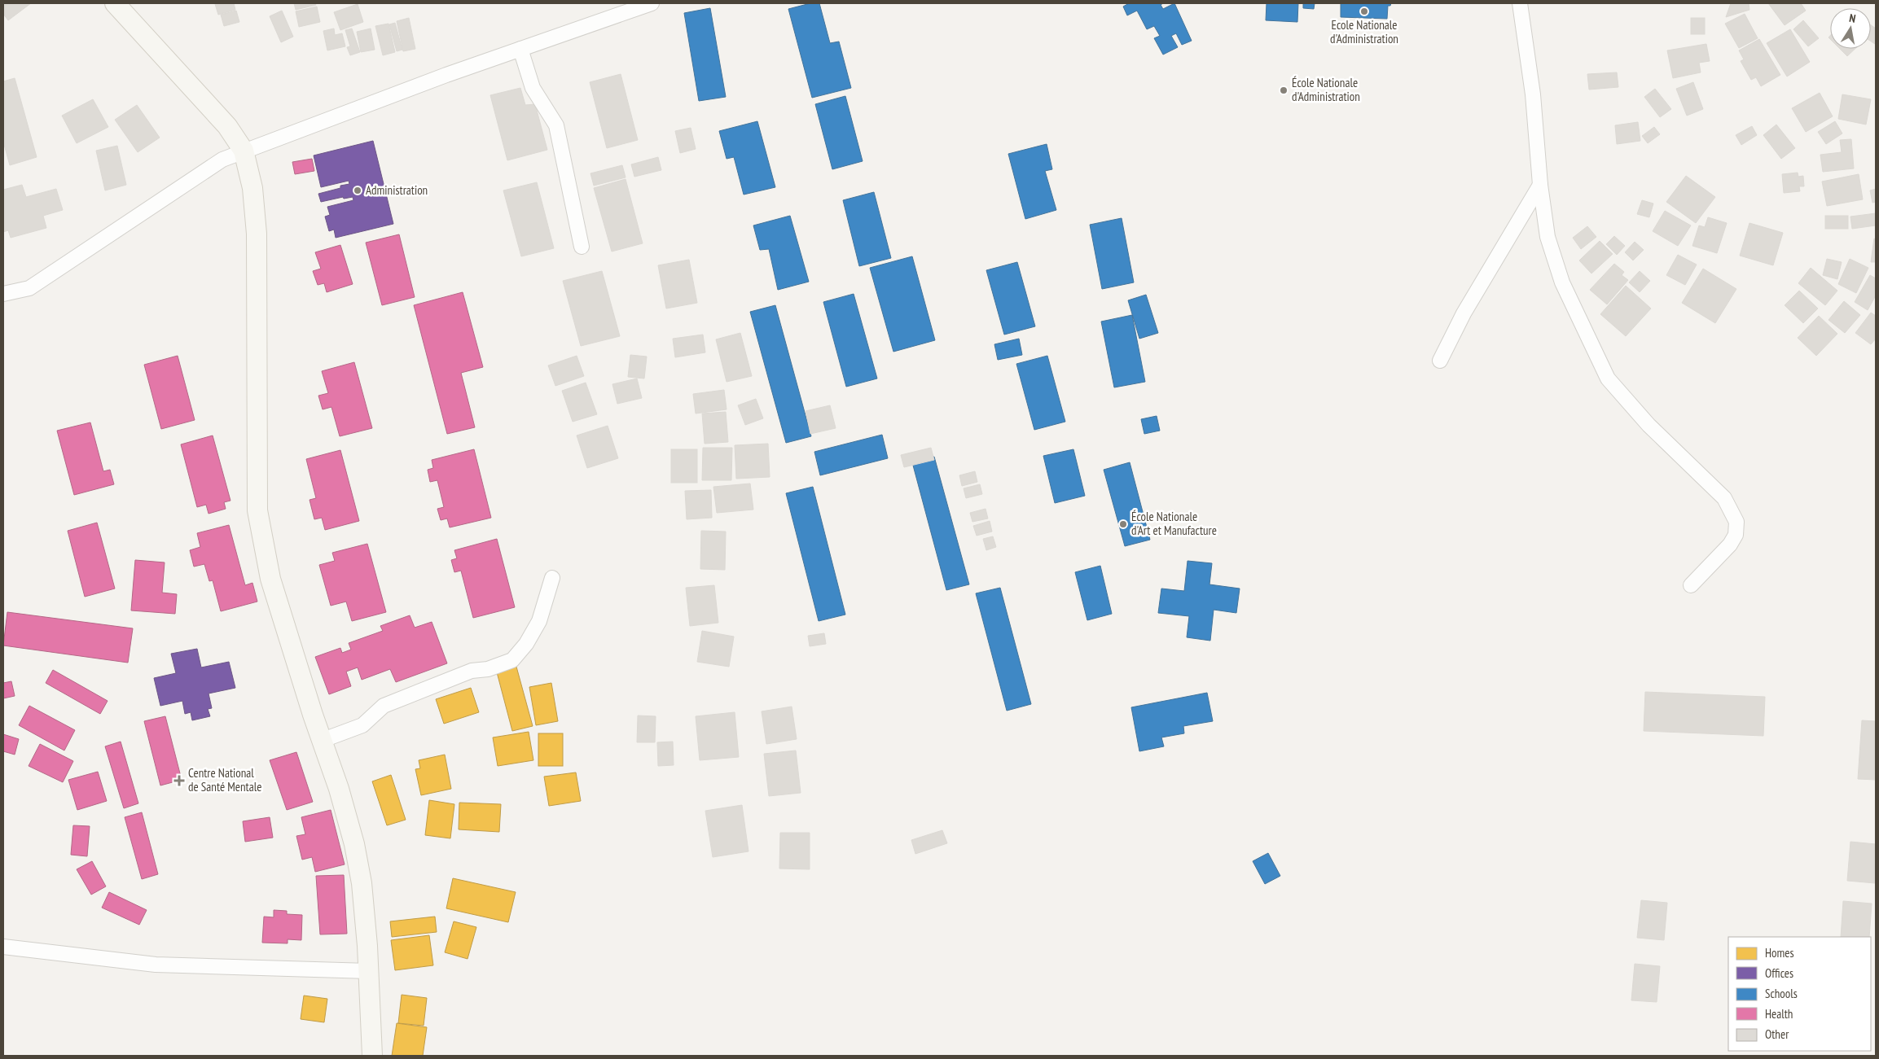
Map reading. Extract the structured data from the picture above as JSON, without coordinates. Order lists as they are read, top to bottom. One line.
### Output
{"places":{"other":["Ecole Nationale d'Administration","École Nationale d'Administration","Administration","École Nationale d'Art et Manufacture"],"health":["Centre National de Santé Mentale"]},"legend":["Homes","Offices","Schools","Health","Other"],"north":"top"}
